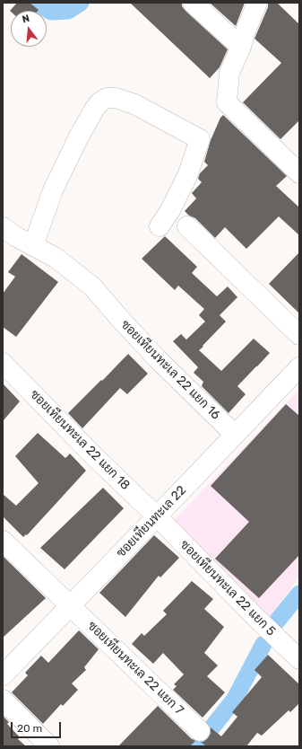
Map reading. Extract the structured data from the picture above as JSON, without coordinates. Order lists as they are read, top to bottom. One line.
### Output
{"streets":{"street":["ซอยเทียนทะเล 22 แยก 16","ซอยเทียนทะเล 22 แยก 18","ซอยเทียนทะเล 22","ซอยเทียนทะเล 22 แยก 5","ซอยเทียนทะเล 22 แยก 7"]},"crossings":[["ซอยเทียนทะเล 22 แยก 16","ซอยเทียนทะเล 22"],["ซอยเทียนทะเล 22 แยก 18","ซอยเทียนทะเล 22"],["ซอยเทียนทะเล 22 แยก 18","ซอยเทียนทะเล 22 แยก 5"],["ซอยเทียนทะเล 22","ซอยเทียนทะเล 22 แยก 5"],["ซอยเทียนทะเล 22","ซอยเทียนทะเล 22 แยก 7"]],"scale_bar":"20 m","north":"top"}
